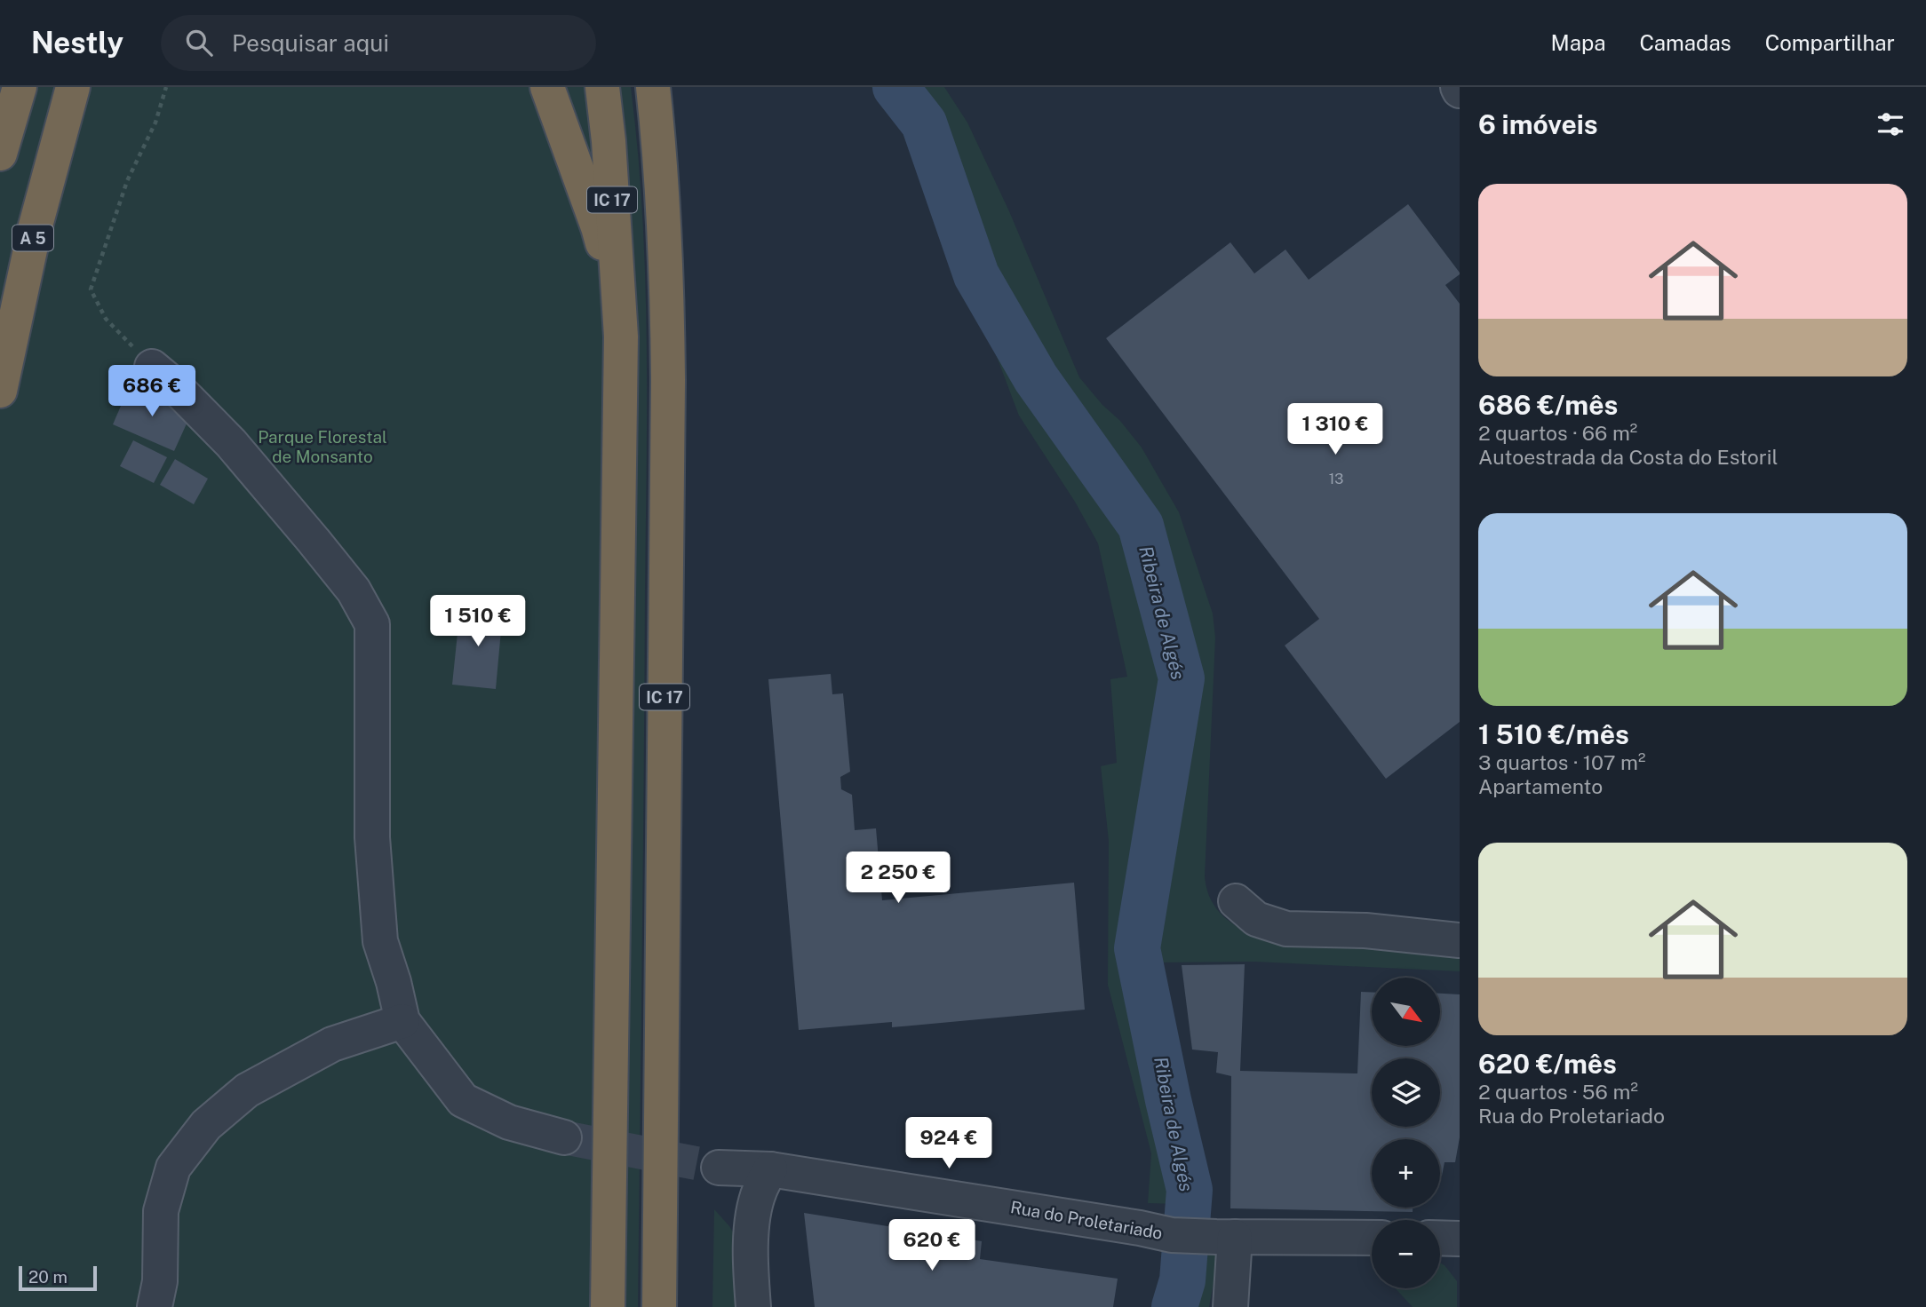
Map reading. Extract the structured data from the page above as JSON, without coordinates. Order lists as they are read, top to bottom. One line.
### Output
{"streets":{"highway":["IC 17","A 5"],"street":["Rua do Proletariado"]},"water":["Ribeira de Algés"],"parks":["Parque Florestal de Monsanto"],"house_numbers":["13"],"scale_bar":"20 m","north":"bottom right","page":{"header":"Nestly","search":"Pesquisar aqui","nav":["Mapa","Camadas","Compartilhar"],"heading":"6 imóveis","list":[{"name":"686 €/mês","note":"2 quartos · 66 m² · Autoestrada da Costa do Estoril"},{"name":"1 510 €/mês","note":"3 quartos · 107 m² · Apartamento"},{"name":"620 €/mês","note":"2 quartos · 56 m² · Rua do Proletariado"}],"price":["686 €","1 310 €","1 510 €","2 250 €","924 €","620 €"],"map_buttons":["+","−"],"scale":"20 m"}}
